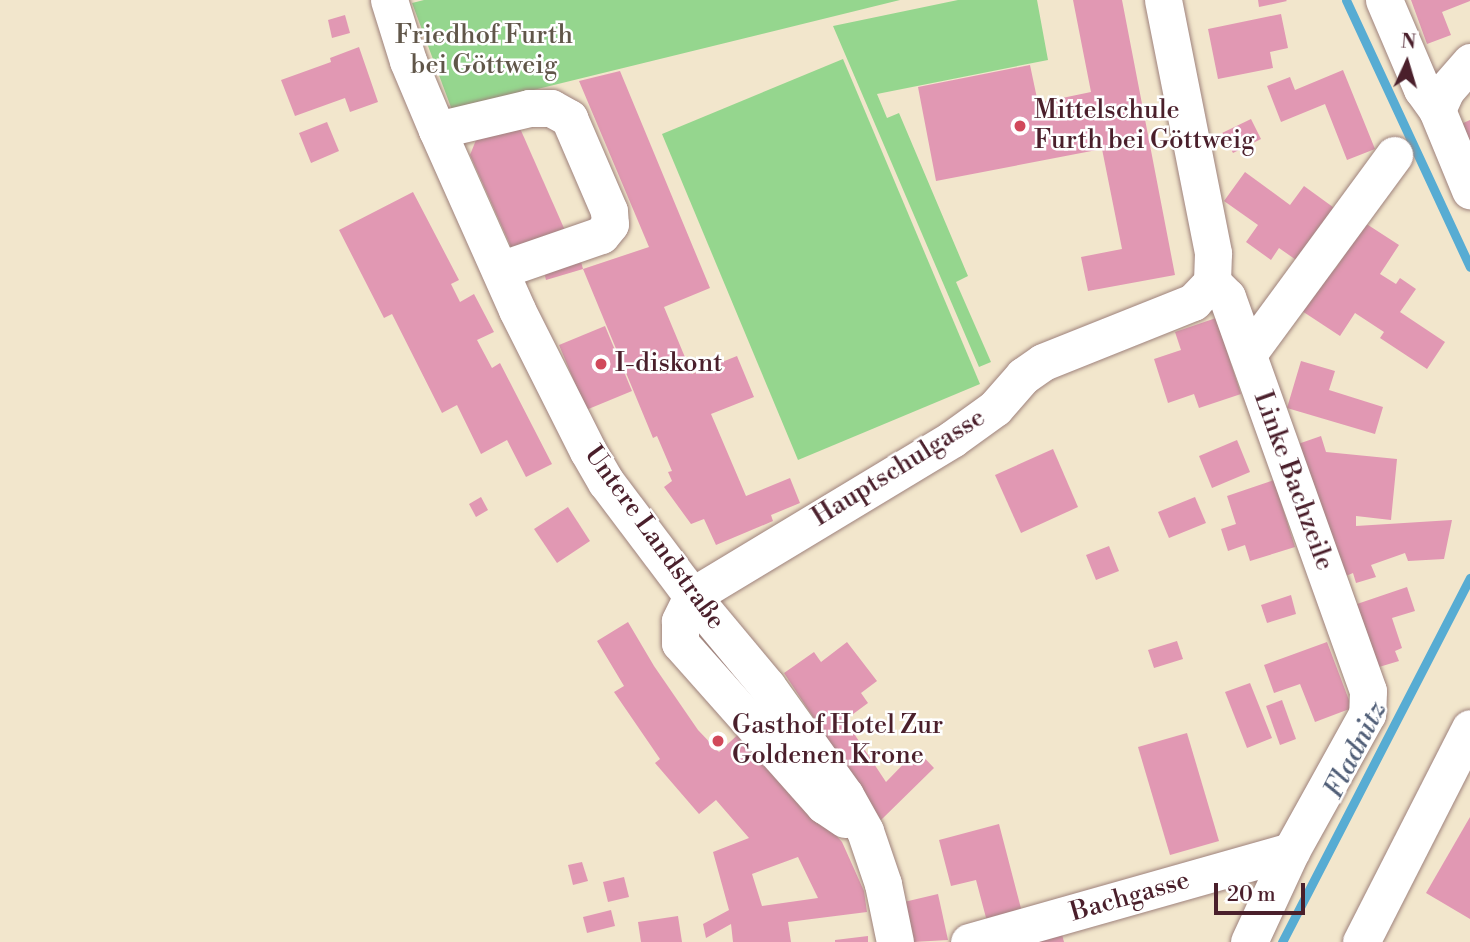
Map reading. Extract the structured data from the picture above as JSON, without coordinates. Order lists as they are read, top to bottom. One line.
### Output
{"streets":{"street":["Hauptschulgasse","Linke Bachzeile","Untere Landstraße","Bachgasse"]},"crossings":[["Hauptschulgasse","Linke Bachzeile"],["Hauptschulgasse","Untere Landstraße"],["Linke Bachzeile","Bachgasse"]],"water":["Fladnitz"],"parks":["Friedhof Furth bei Göttweig"],"places":["Mittelschule Furth bei Göttweig","I-diskont","Gasthof Hotel Zur Goldenen Krone"],"scale_bar":"20 m","north":"top"}
